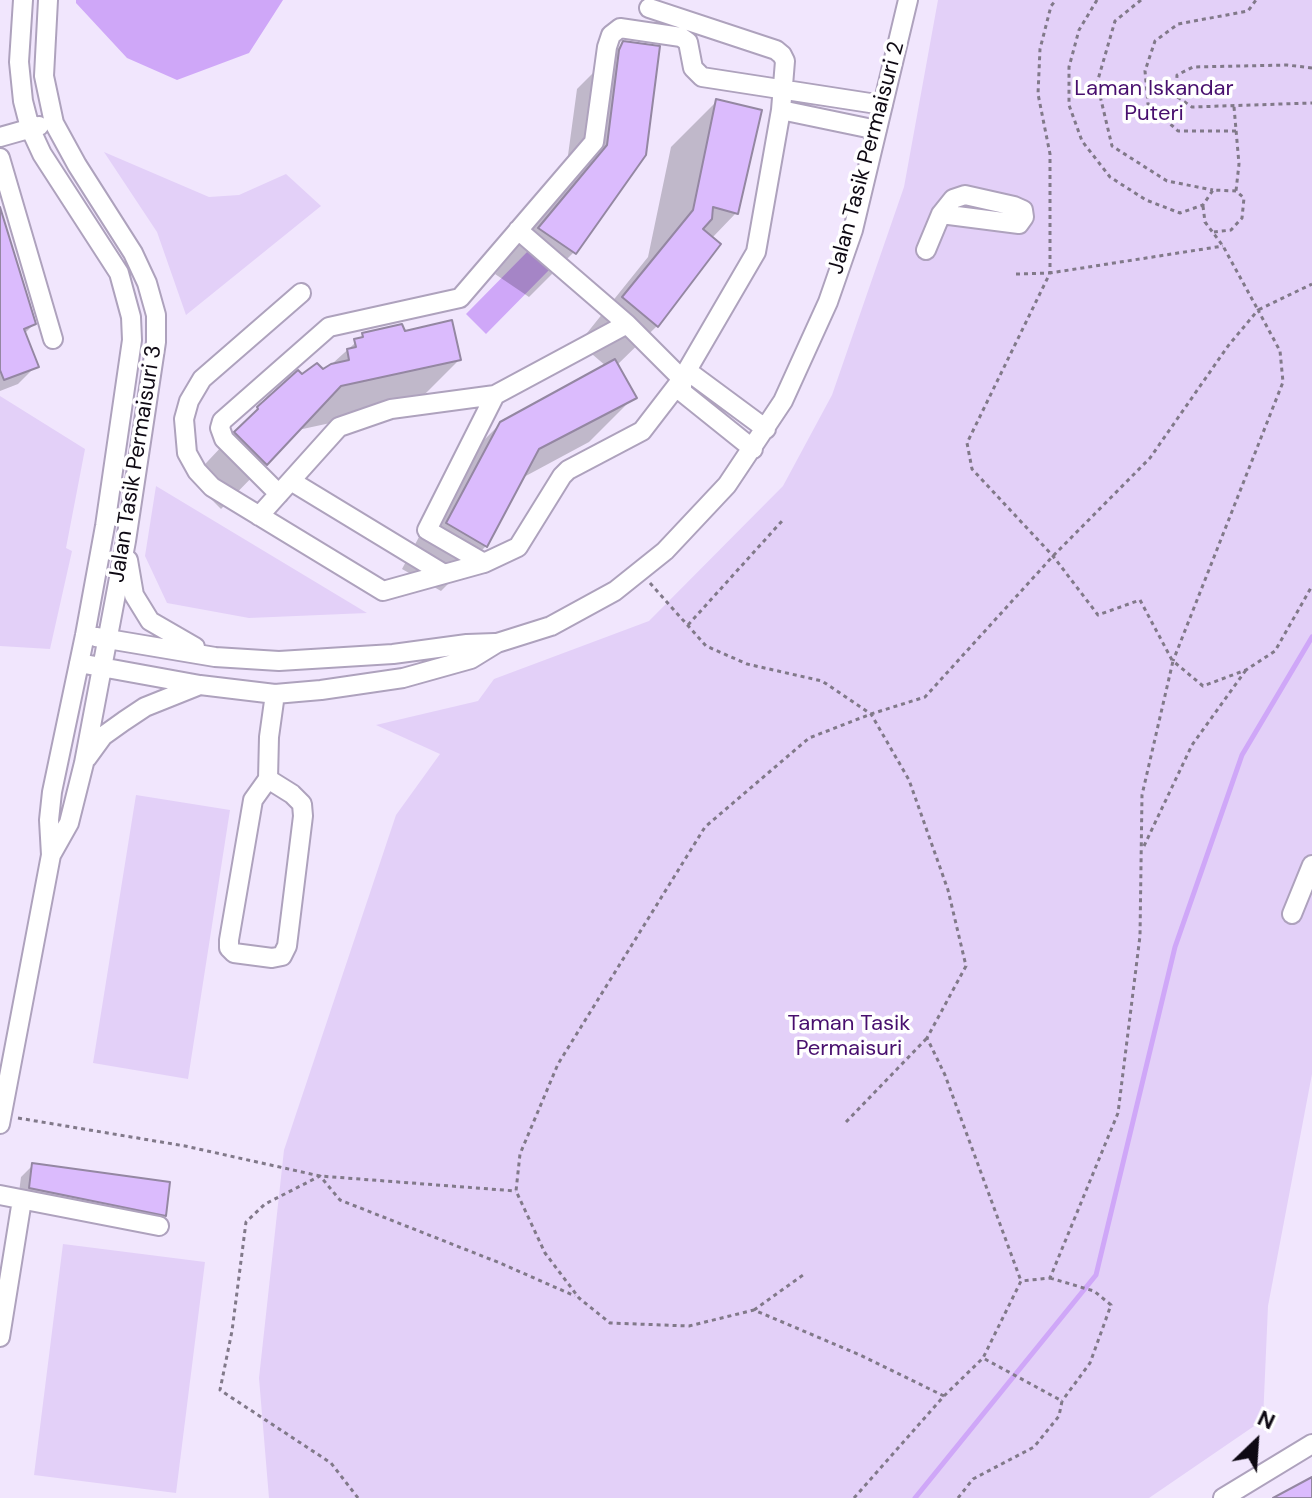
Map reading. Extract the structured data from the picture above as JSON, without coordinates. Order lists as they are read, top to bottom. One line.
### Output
{"streets":{"street":["Jalan Tasik Permaisuri 2","Jalan Tasik Permaisuri 3"]},"crossings":[["Jalan Tasik Permaisuri 2","Jalan Tasik Permaisuri 3"]],"parks":["Laman Iskandar Puteri","Taman Tasik Permaisuri"],"north":"top right"}
